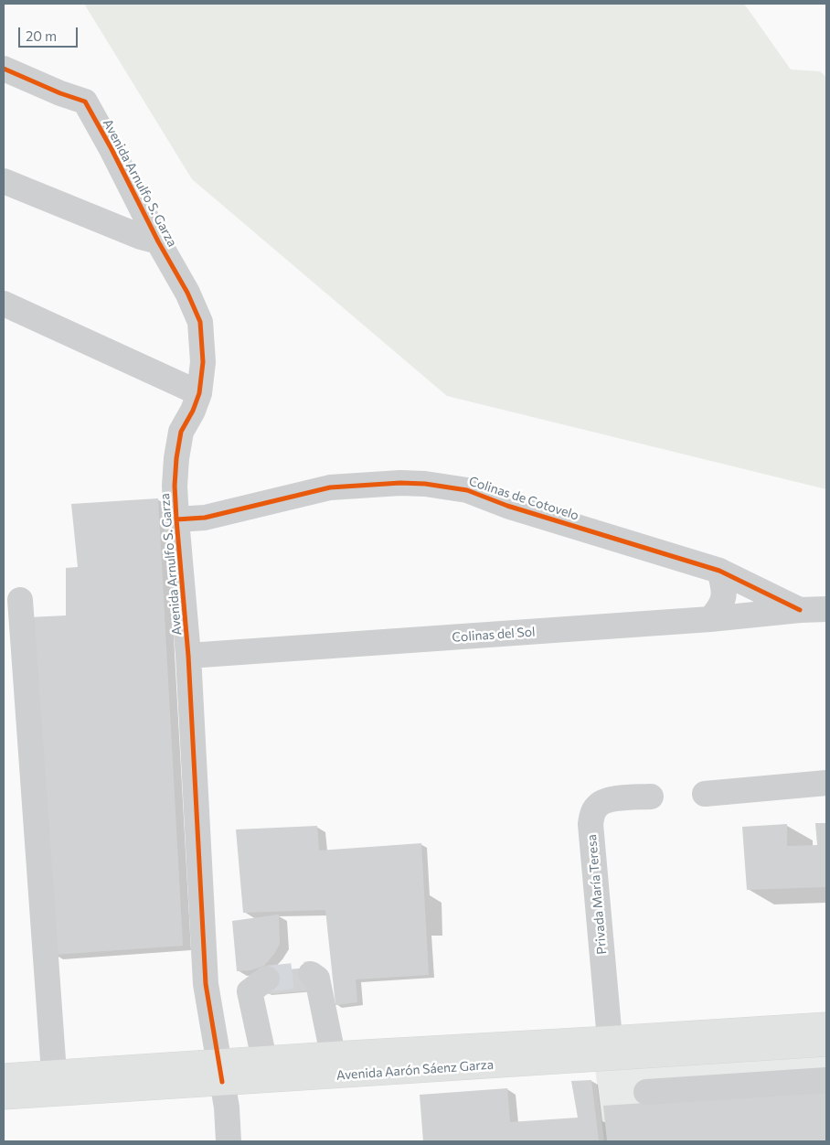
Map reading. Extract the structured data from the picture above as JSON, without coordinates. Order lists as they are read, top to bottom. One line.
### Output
{"streets":{"main road":["Avenida Aarón Sáenz Garza"],"street":["Avenida Arnulfo S. Garza","Colinas de Cotovelo","Colinas del Sol","Privada María Teresa"]},"crossings":[["Avenida Arnulfo S. Garza","Colinas de Cotovelo"],["Avenida Arnulfo S. Garza","Colinas del Sol"],["Avenida Arnulfo S. Garza","Avenida Aarón Sáenz Garza"],["Colinas de Cotovelo","Colinas del Sol"],["Privada María Teresa","Avenida Aarón Sáenz Garza"]],"scale_bar":"20 m"}
